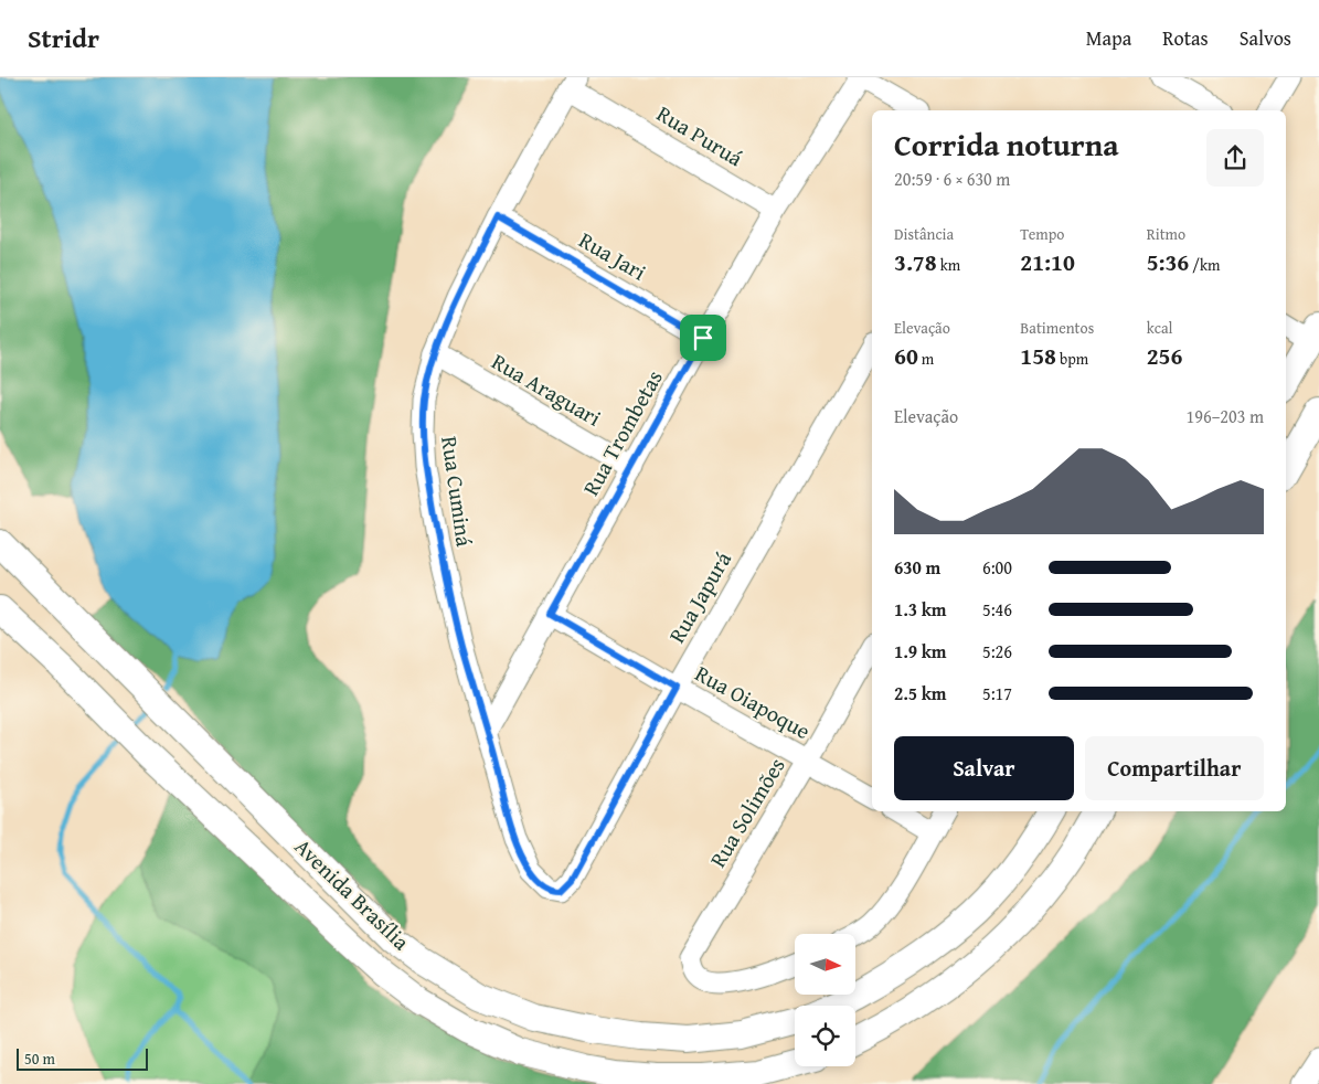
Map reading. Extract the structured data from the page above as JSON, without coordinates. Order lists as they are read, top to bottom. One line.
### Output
{"streets":{"street":["Rua Puruá","Rua Jari","Rua Araguari","Rua Trombetas","Rua Cuminá","Rua Japurá","Rua Oiapoque","Rua Solimões","Avenida Brasília"]},"crossings":[["Rua Puruá","Rua Trombetas"],["Rua Puruá","Rua Cuminá"],["Rua Jari","Rua Trombetas"],["Rua Jari","Rua Cuminá"],["Rua Araguari","Rua Trombetas"],["Rua Araguari","Rua Cuminá"],["Rua Trombetas","Rua Cuminá"],["Rua Trombetas","Rua Oiapoque"],["Rua Cuminá","Rua Japurá"],["Rua Japurá","Rua Oiapoque"],["Rua Oiapoque","Rua Solimões"]],"scale_bar":"50 m","north":"right","page":{"header":"Stridr","nav":["Mapa","Rotas","Salvos"],"heading":["Corrida noturna","20:59 · 6 × 630 m"],"stats":[["Distância","3.78 km"],["Tempo","21:10"],["Ritmo","5:36 /km"],["Elevação","60 m"],["Batimentos","158 bpm"],["kcal","256"]],"chart":["Elevação","196–203 m"],"list":[{"name":"630 m","note":"6:00"},{"name":"1.3 km","note":"5:46"},{"name":"1.9 km","note":"5:26"},{"name":"2.5 km","note":"5:17"}],"buttons":["Salvar","Compartilhar"],"scale":"50 m"}}
